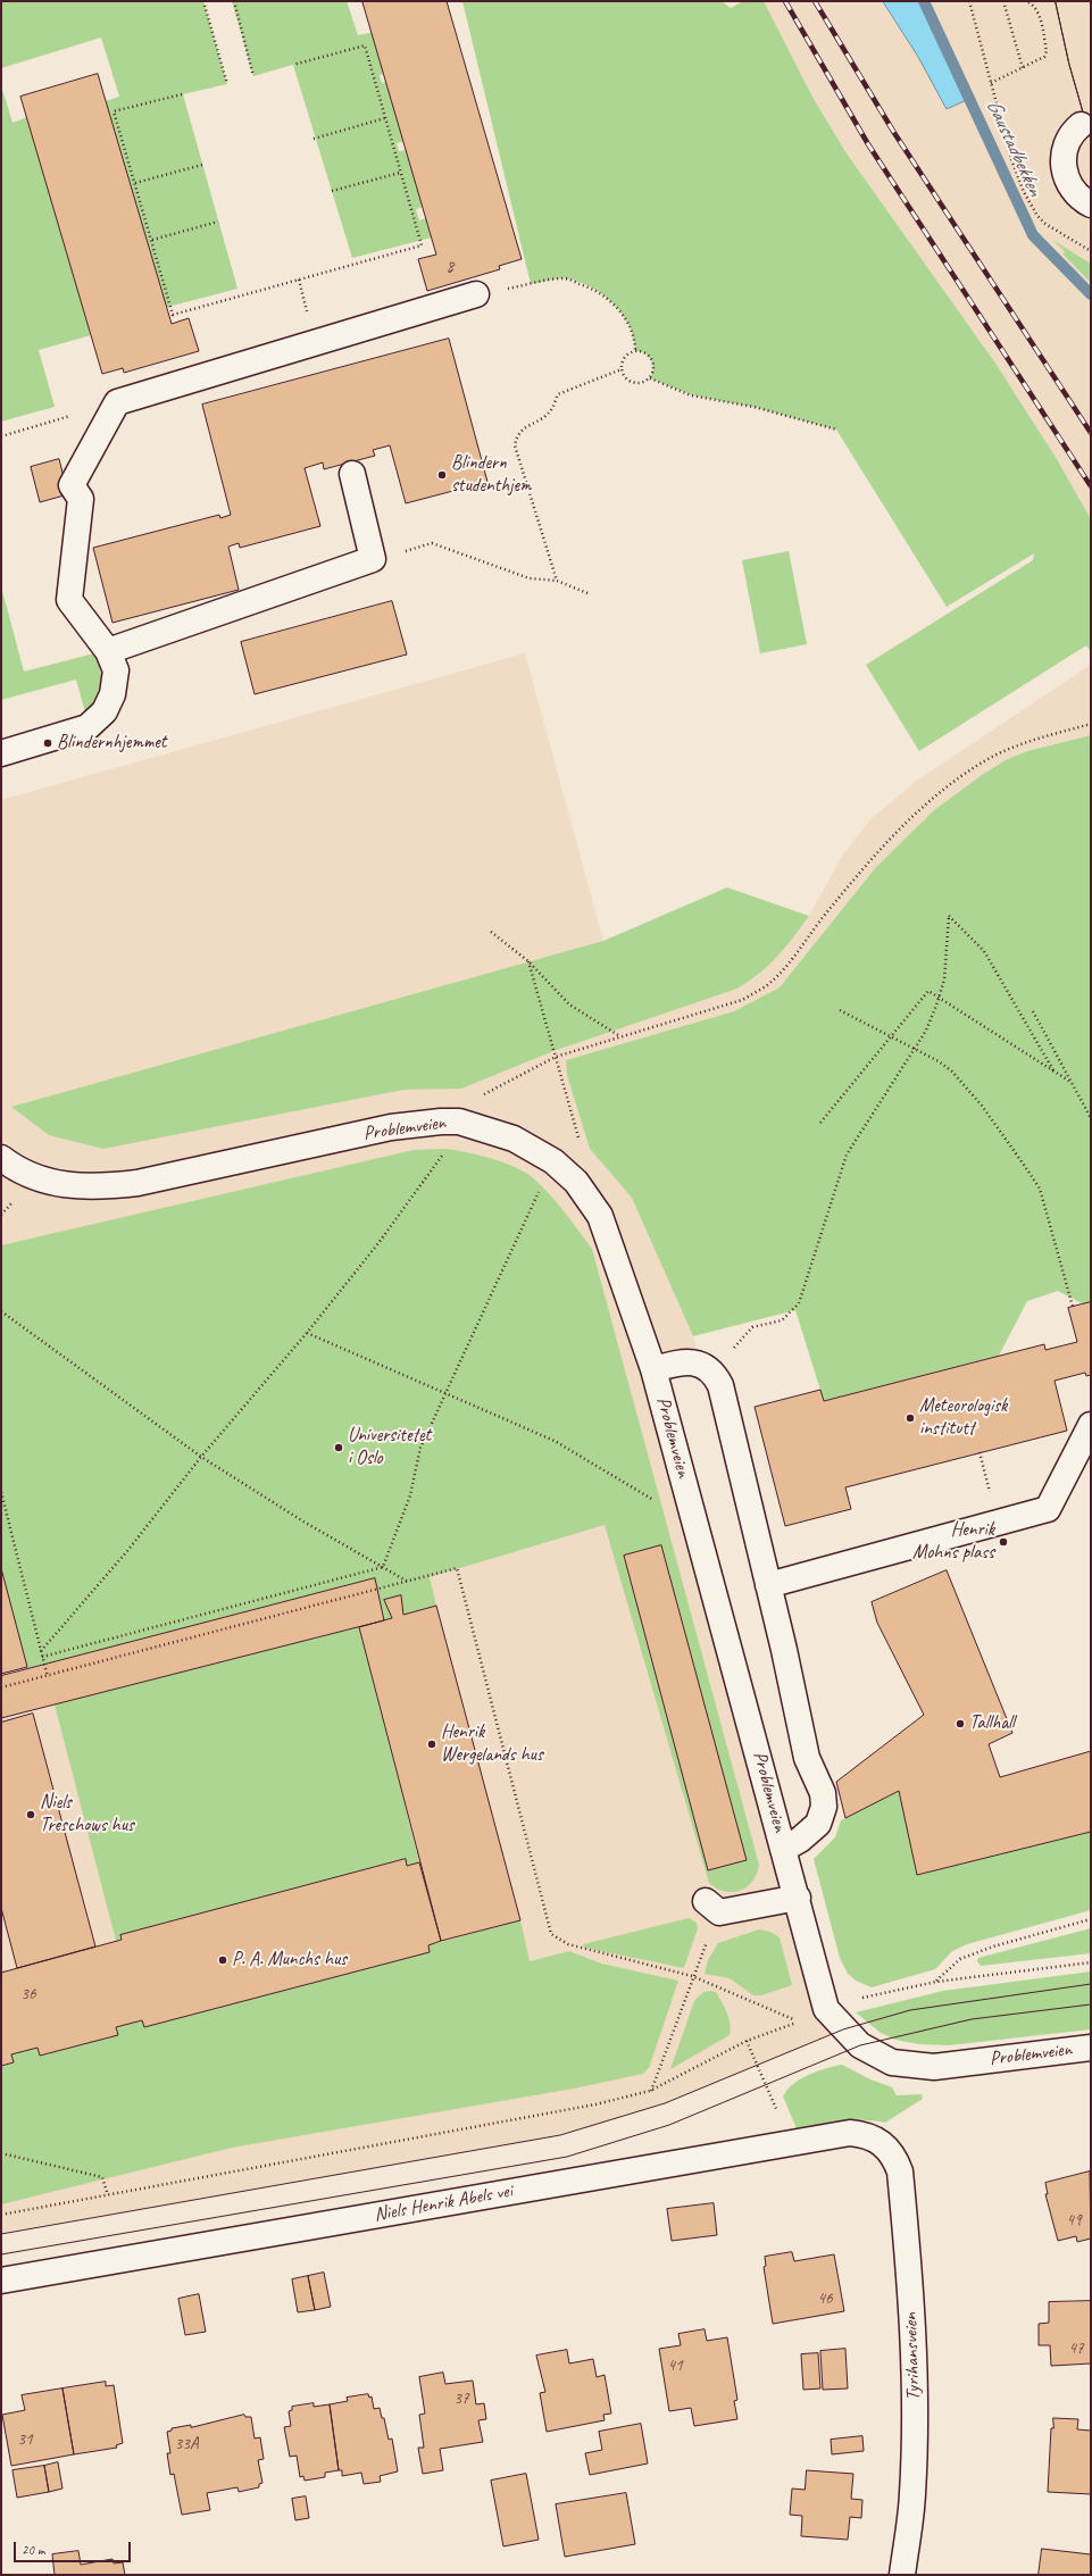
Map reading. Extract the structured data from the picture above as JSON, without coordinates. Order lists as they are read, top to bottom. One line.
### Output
{"streets":{"street":["Problemveien","Niels Henrik Abels vei","Tyrihansveien"]},"crossings":[["Niels Henrik Abels vei","Tyrihansveien"]],"water":["Gaustadbekken"],"places":["Blindern studenthjem","Blindernhjemmet","Meteorologisk institutt","Universitetet i Oslo","Henrik Mohns plass","Tallhall","Henrik Wergelands hus","Niels Treschows hus","P. A. Munchs hus"],"house_numbers":["8","36","49","46","47","41","37","31","33A"],"scale_bar":"20 m"}
